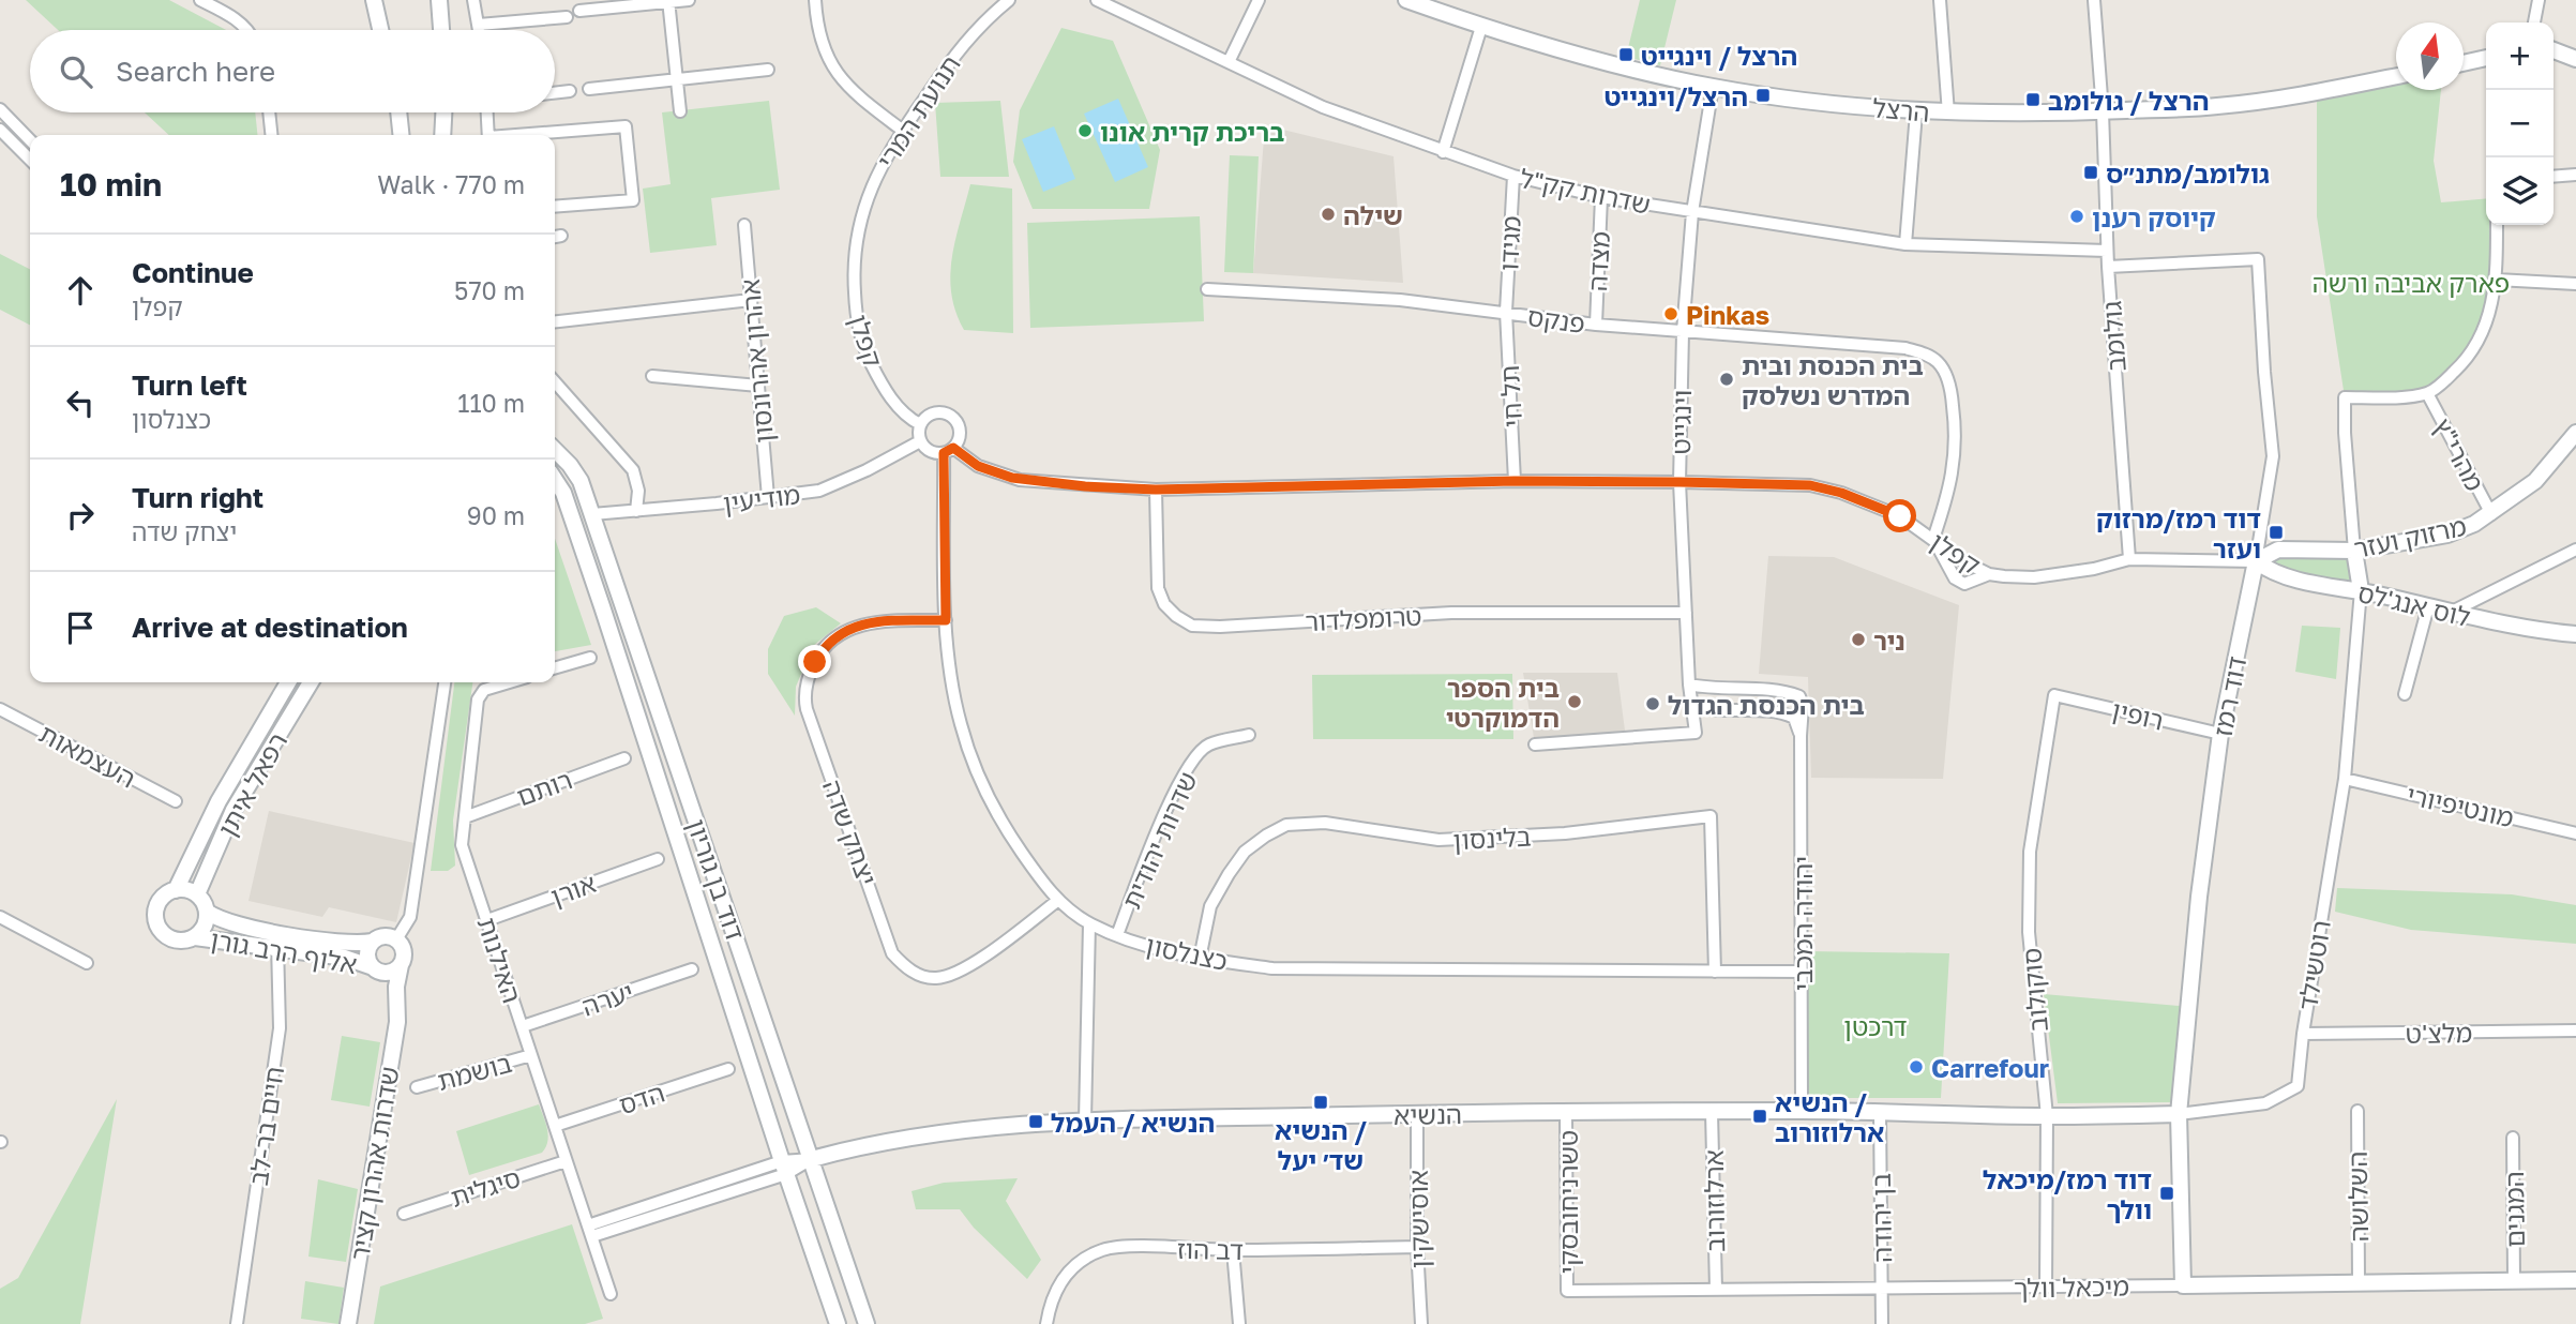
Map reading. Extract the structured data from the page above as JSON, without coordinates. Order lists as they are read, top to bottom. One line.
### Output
{"streets":{"street":["הרצל","תנועת המרי","שדרות קק\"ל","מגידו","מצדה","פנקס","גולומב","קפלן","אהרון אהרונסון","תל חי","וינגייט","מהרי\"ץ","מודיעין","מרזוק ועזר","לוס אנג'לס","טרומפלדור","דוד רמז","רופין","העצמאות","רפאל איתן","רותם","מונטיפיורי","יצחק שדה","בלינסון","שדרות יהודית","דוד בן גוריון","אורן","יהודה המכבי","אלוף הרב גורן","כצנלסון","האילנות","רוטשילד","סוקולוב","יערה","מלצ'ט","בושמת","הדס","הנשיא","חיים בר-לב","שדרות אהרון קציר","סיגלית","השלושה","ארלוזורוב","טשרניחובסקי","המגנים","בן יהודה","אוסישקין","דב הוז","מיכאל וולך"]},"crossings":[["הרצל","גולומב"],["הרצל","וינגייט"],["תנועת המרי","קפלן"],["שדרות קק\"ל","מגידו"],["שדרות קק\"ל","מצדה"],["שדרות קק\"ל","גולומב"],["שדרות קק\"ל","וינגייט"],["מגידו","פנקס"],["מגידו","תל חי"],["מצדה","פנקס"],["פנקס","קפלן"],["פנקס","תל חי"],["פנקס","וינגייט"],["גולומב","קפלן"],["גולומב","דוד רמז"],["קפלן","תל חי"],["קפלן","וינגייט"],["קפלן","מודיעין"],["קפלן","מרזוק ועזר"],["קפלן","לוס אנג'לס"],["קפלן","טרומפלדור"],["קפלן","דוד רמז"],["קפלן","כצנלסון"],["אהרון אהרונסון","מודיעין"],["וינגייט","טרומפלדור"],["וינגייט","יהודה המכבי"],["מהרי\"ץ","מרזוק ועזר"],["מודיעין","דוד בן גוריון"],["מודיעין","כצנלסון"],["מרזוק ועזר","לוס אנג'לס"],["מרזוק ועזר","דוד רמז"],["לוס אנג'לס","דוד רמז"],["לוס אנג'לס","רוטשילד"],["דוד רמז","רופין"],["דוד רמז","רוטשילד"],["דוד רמז","מיכאל וולך"],["רופין","סוקולוב"],["רפאל איתן","אלוף הרב גורן"],["רותם","האילנות"],["מונטיפיורי","רוטשילד"],["יצחק שדה","כצנלסון"],["בלינסון","כצנלסון"],["שדרות יהודית","כצנלסון"],["שדרות יהודית","הנשיא"],["דוד בן גוריון","הנשיא"],["אורן","האילנות"],["יהודה המכבי","כצנלסון"],["יהודה המכבי","הנשיא"],["אלוף הרב גורן","חיים בר-לב"],["אלוף הרב גורן","שדרות אהרון קציר"],["האילנות","יערה"],["האילנות","בושמת"],["האילנות","הדס"],["האילנות","סיגלית"],["רוטשילד","סוקולוב"],["רוטשילד","מלצ'ט"],["רוטשילד","הנשיא"],["סוקולוב","הנשיא"],["סוקולוב","מיכאל וולך"],["הנשיא","ארלוזורוב"],["הנשיא","טשרניחובסקי"],["הנשיא","בן יהודה"],["הנשיא","אוסישקין"],["השלושה","מיכאל וולך"],["ארלוזורוב","מיכאל וולך"],["טשרניחובסקי","מיכאל וולך"],["המגנים","מיכאל וולך"],["בן יהודה","מיכאל וולך"],["אוסישקין","דב הוז"]],"parks":["פארק אביבה ורשה","דרכטן"],"places":{"transit":["הרצל / וינגייט","הרצל/וינגייט","הרצל / גולומב","גולומב/מתנ״ס","דוד רמז/מרזוק ועזר","הנשיא / שד׳ יעל","הנשיא / ארלוזורוב","הנשיא / העמל","דוד רמז/מיכאל וולך"],"other":["בריכת קרית אונו","שילה","קיוסק רענן","Pinkas","בית הכנסת ובית המדרש נשלסק","ניר","בית הספר הדמוקרטי","בית הכנסת הגדול","Carrefour"]},"north":"top","page":{"map_buttons":["+","−"],"search":"Search here","heading":["10 min","Walk · 770 m"],"list":[["Continue","קפלן","570 m"],["Turn left","כצנלסון","110 m"],["Turn right","יצחק שדה","90 m"],"Arrive at destination"]}}
